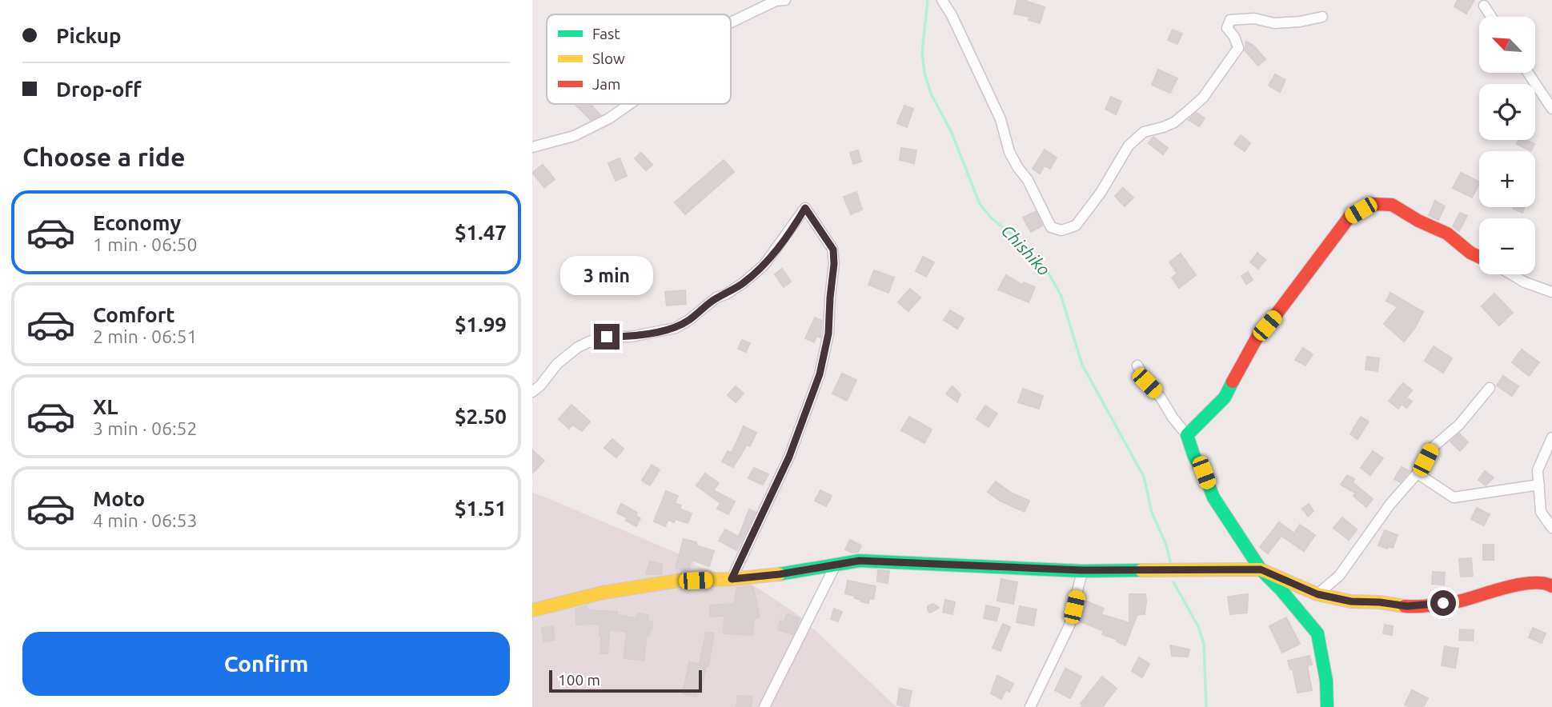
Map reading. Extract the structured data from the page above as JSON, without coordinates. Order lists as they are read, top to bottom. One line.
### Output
{"water":["Chishiko"],"legend":["Fast","Slow","Jam"],"scale_bar":"100 m","north":"top left","page":{"banner":["Pickup","Drop-off"],"map_buttons":["+","−"],"heading":"Choose a ride","list":[{"name":"Economy","note":"1 min · 06:50","value":"$1.47"},{"name":"Comfort","note":"2 min · 06:51","value":"$1.99"},{"name":"XL","note":"3 min · 06:52","value":"$2.50"},{"name":"Moto","note":"4 min · 06:53","value":"$1.51"}],"bubble":"3 min","buttons":"Confirm","scale":"100 m"}}
